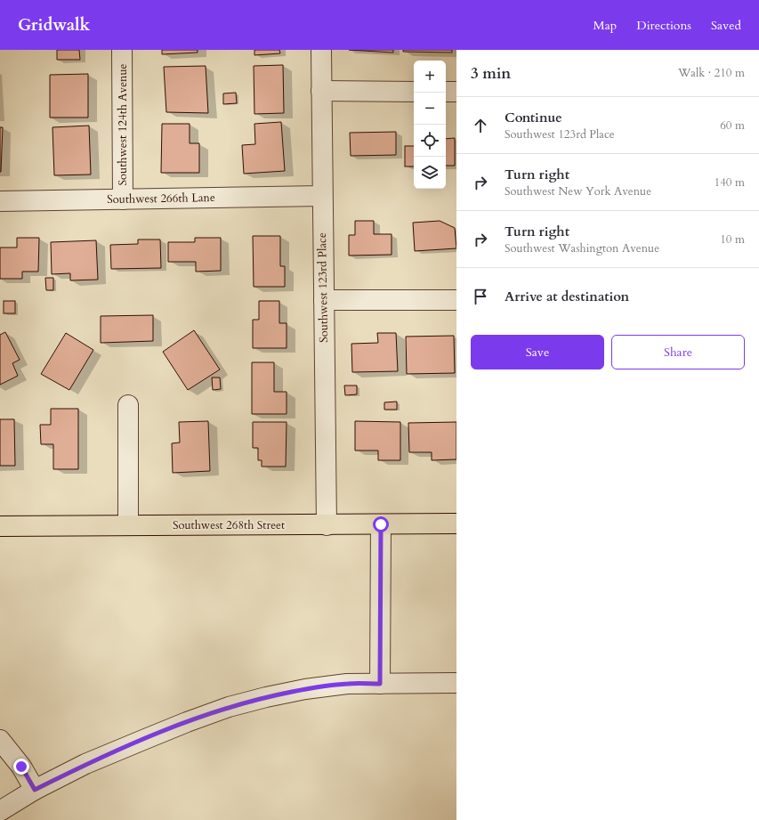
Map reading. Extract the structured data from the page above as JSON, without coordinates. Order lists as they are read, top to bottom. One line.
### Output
{"streets":{"main road":["Southwest 268th Street"],"street":["Southwest 124th Avenue","Southwest 266th Lane","Southwest 123rd Place"]},"crossings":[["Southwest 124th Avenue","Southwest 266th Lane"],["Southwest 266th Lane","Southwest 123rd Place"],["Southwest 123rd Place","Southwest 268th Street"]],"page":{"header":"Gridwalk","nav":["Map","Directions","Saved"],"heading":["3 min","Walk · 210 m"],"map_buttons":["+","−"],"list":[["Continue","Southwest 123rd Place","60 m"],["Turn right","Southwest New York Avenue","140 m"],["Turn right","Southwest Washington Avenue","10 m"],"Arrive at destination"],"buttons":["Save","Share"]}}
